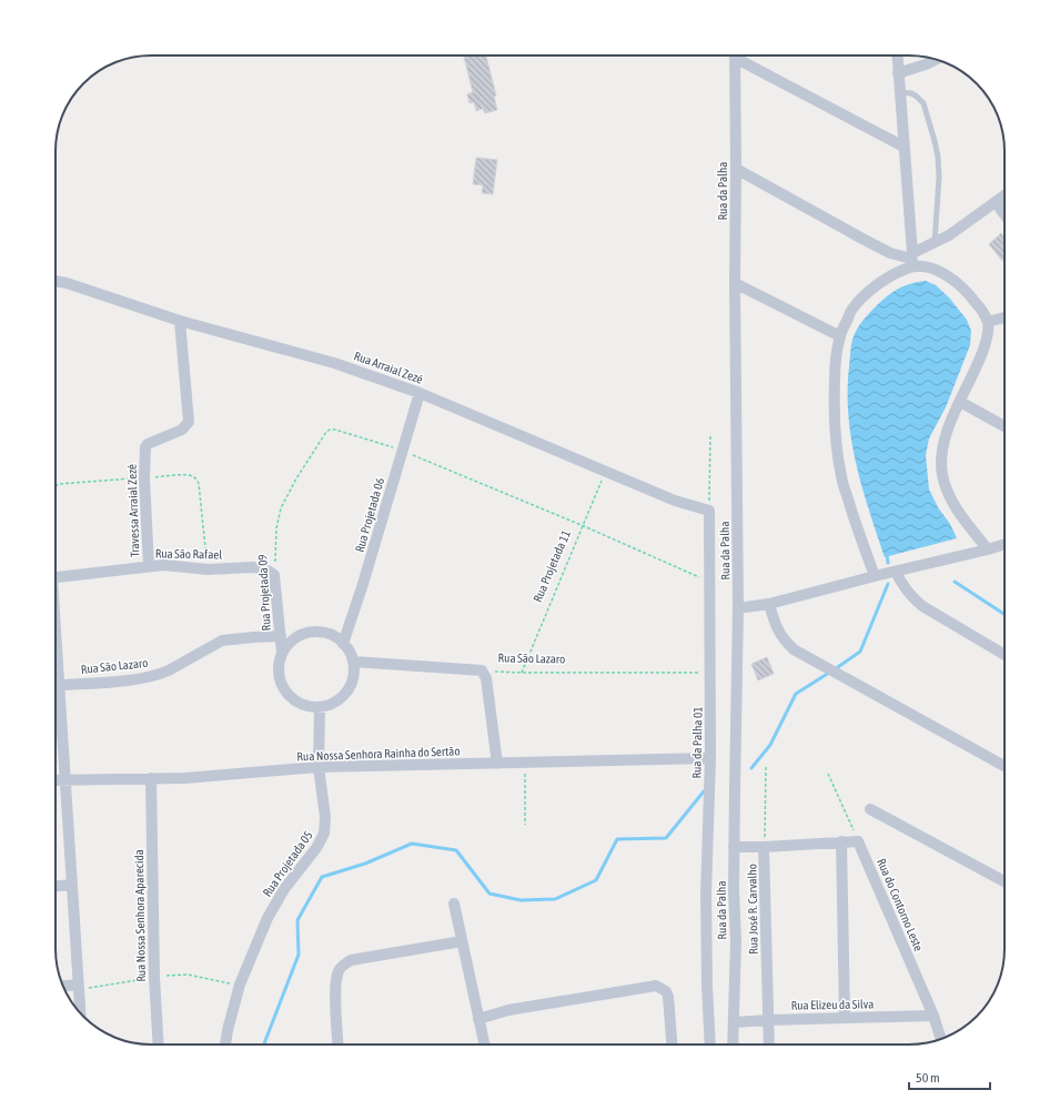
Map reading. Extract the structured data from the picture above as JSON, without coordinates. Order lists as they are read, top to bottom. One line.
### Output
{"streets":{"street":["Rua da Palha","Rua Arraial Zezé","Travessa Arraial Zezé","Rua Projetada 06","Rua São Rafael","Rua Projetada 09","Rua São Lazaro","Rua da Palha 01","Rua Nossa Senhora Rainha do Sertão","Rua Projetada 05","Rua do Contorno Leste","Rua José R. Carvalho","Rua Nossa Senhora Aparecida","Rua Elizeu da Silva"],"path":["Rua Projetada 11"]},"crossings":[["Rua da Palha","Rua Elizeu da Silva"],["Rua Arraial Zezé","Travessa Arraial Zezé"],["Rua Arraial Zezé","Rua Projetada 06"],["Rua Arraial Zezé","Rua Projetada 11"],["Rua Arraial Zezé","Rua da Palha 01"],["Travessa Arraial Zezé","Rua São Rafael"],["Rua Projetada 06","Rua Projetada 09"],["Rua Projetada 06","Rua São Lazaro"],["Rua Projetada 06","Rua Projetada 05"],["Rua São Rafael","Rua Projetada 09"],["Rua Projetada 11","Rua São Lazaro"],["Rua Projetada 09","Rua São Lazaro"],["Rua Projetada 09","Rua Projetada 05"],["Rua São Lazaro","Rua da Palha 01"],["Rua São Lazaro","Rua Projetada 05"],["Rua da Palha 01","Rua Nossa Senhora Rainha do Sertão"],["Rua Nossa Senhora Rainha do Sertão","Rua Projetada 05"],["Rua Nossa Senhora Rainha do Sertão","Rua Nossa Senhora Aparecida"],["Rua do Contorno Leste","Rua Elizeu da Silva"],["Rua José R. Carvalho","Rua Elizeu da Silva"]],"scale_bar":"50 m"}
